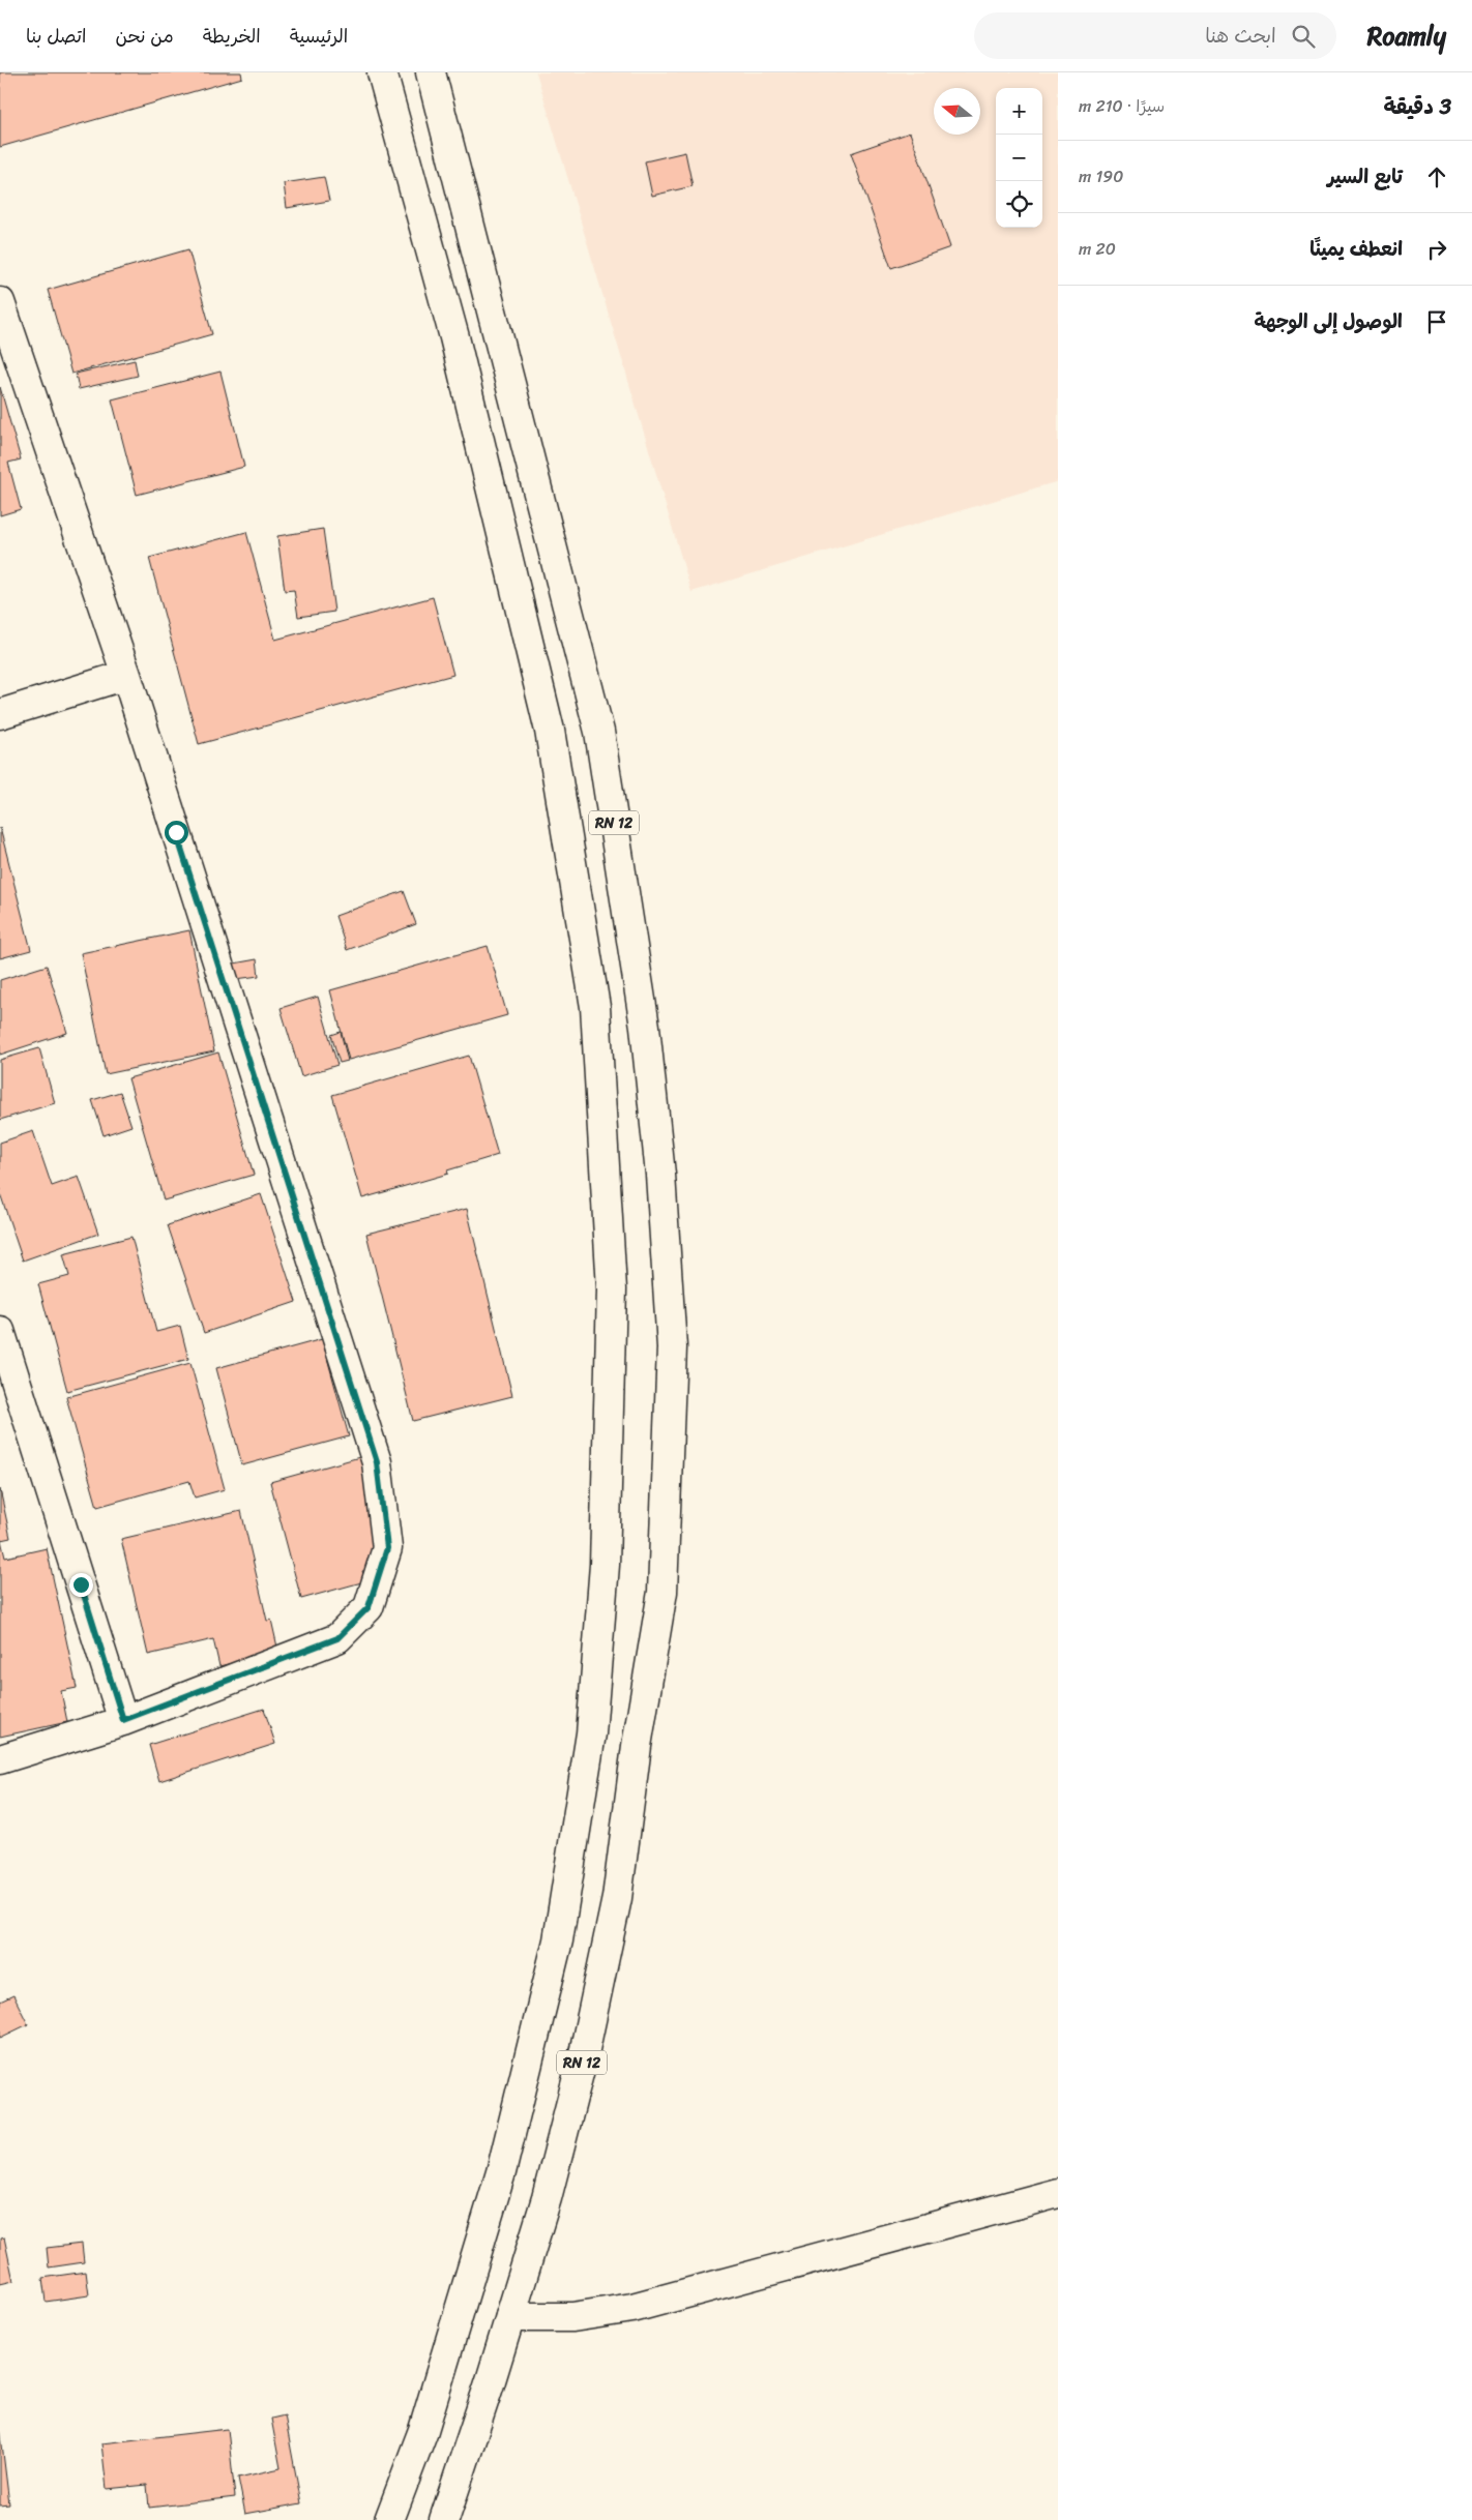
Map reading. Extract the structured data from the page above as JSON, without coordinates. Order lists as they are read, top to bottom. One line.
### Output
{"streets":{"main road":["RN 12"]},"north":"left","page":{"header":"Roamly","search":"ابحث هنا","nav":["الرئيسية","الخريطة","من نحن","اتصل بنا"],"heading":["3 دقيقة","سيرًا · 210 m"],"map_buttons":["+","−"],"list":[["تابع السير","190 m"],["انعطف يمينًا","20 m"],"الوصول إلى الوجهة"]}}
